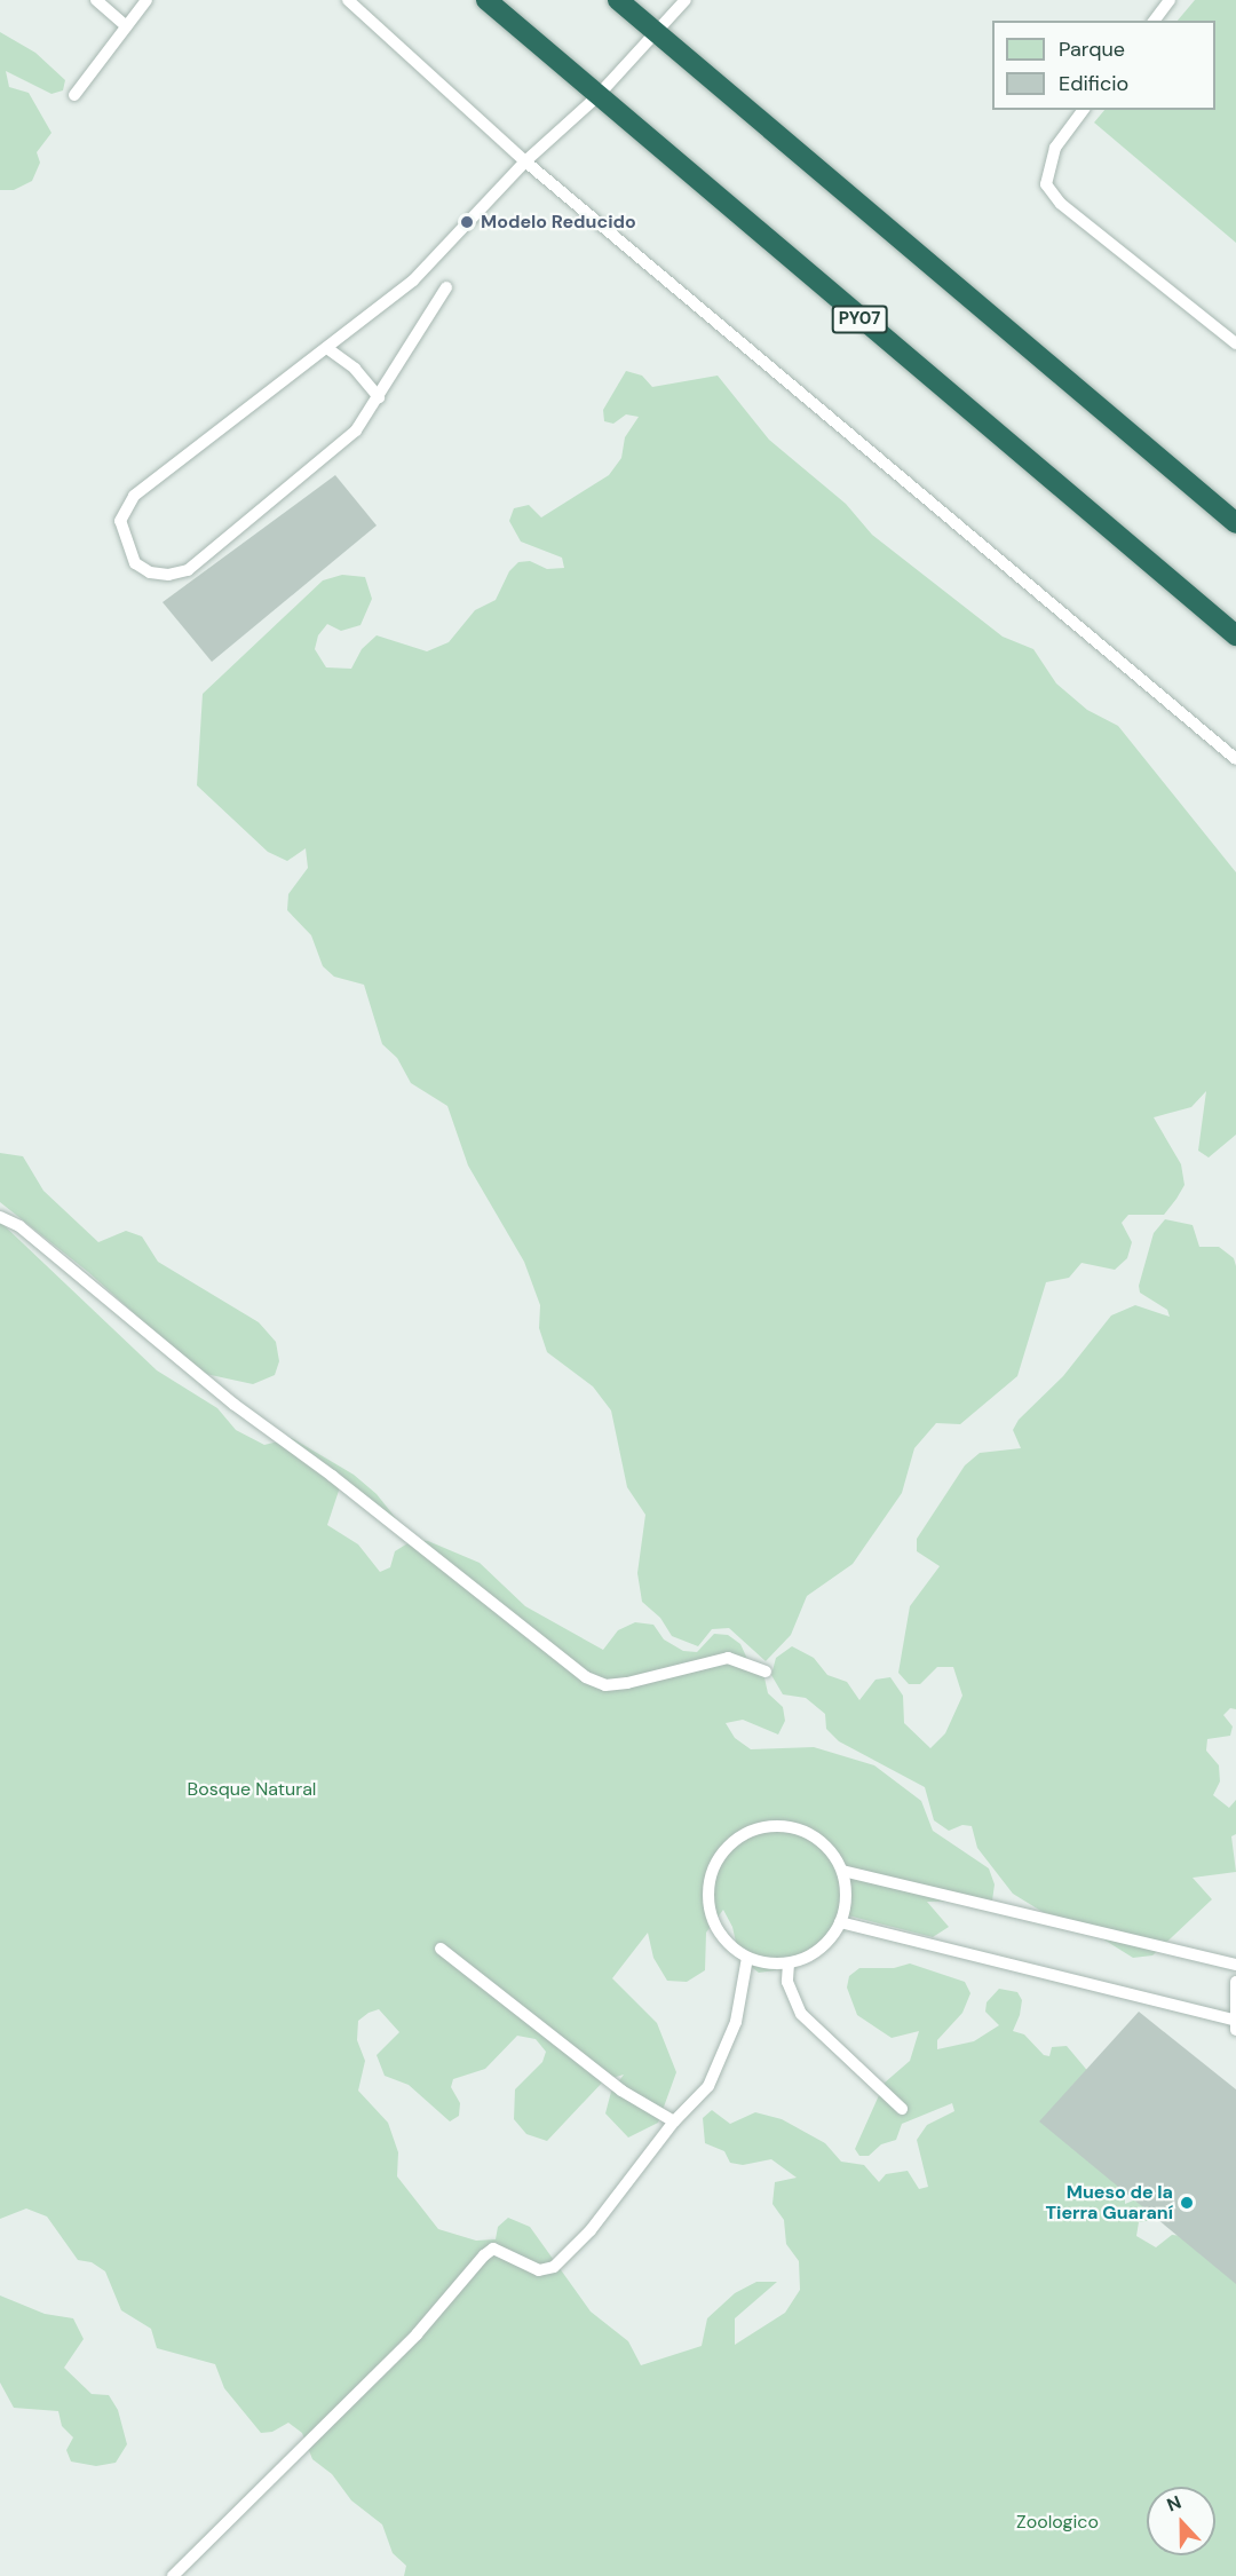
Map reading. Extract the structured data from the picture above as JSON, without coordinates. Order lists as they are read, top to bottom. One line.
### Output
{"streets":{"highway":["PY07"]},"parks":["Bosque Natural","Zoologico"],"places":["Modelo Reducido","Mueso de la Tierra Guaraní"],"legend":["Parque","Edificio"],"north":"top"}
